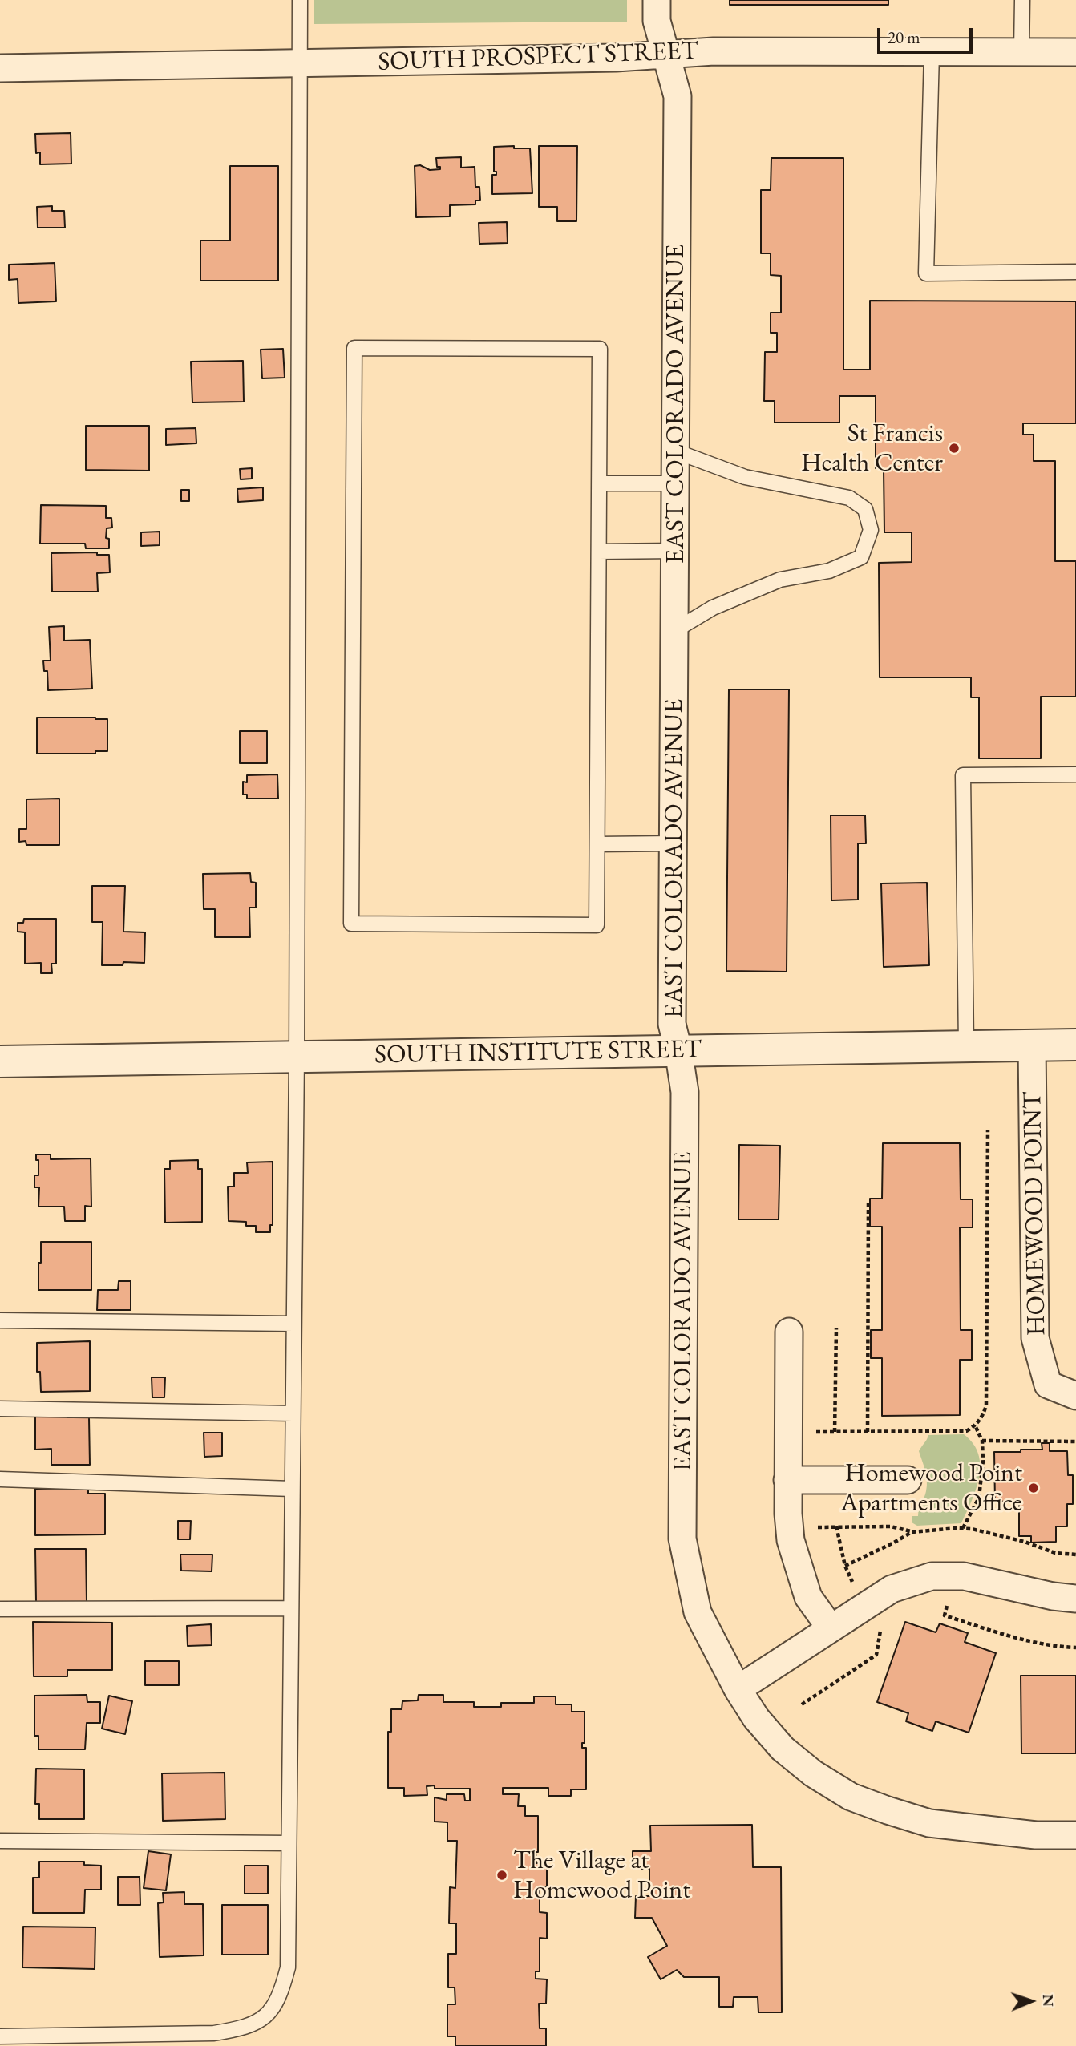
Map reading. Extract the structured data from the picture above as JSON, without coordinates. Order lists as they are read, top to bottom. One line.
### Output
{"streets":{"street":["SOUTH PROSPECT STREET","EAST COLORADO AVENUE","SOUTH INSTITUTE STREET","HOMEWOOD POINT"]},"crossings":[["SOUTH PROSPECT STREET","EAST COLORADO AVENUE"],["EAST COLORADO AVENUE","SOUTH INSTITUTE STREET"],["SOUTH INSTITUTE STREET","HOMEWOOD POINT"]],"places":["St Francis Health Center","Homewood Point Apartments Office","The Village at Homewood Point"],"scale_bar":"20 m","north":"right"}
